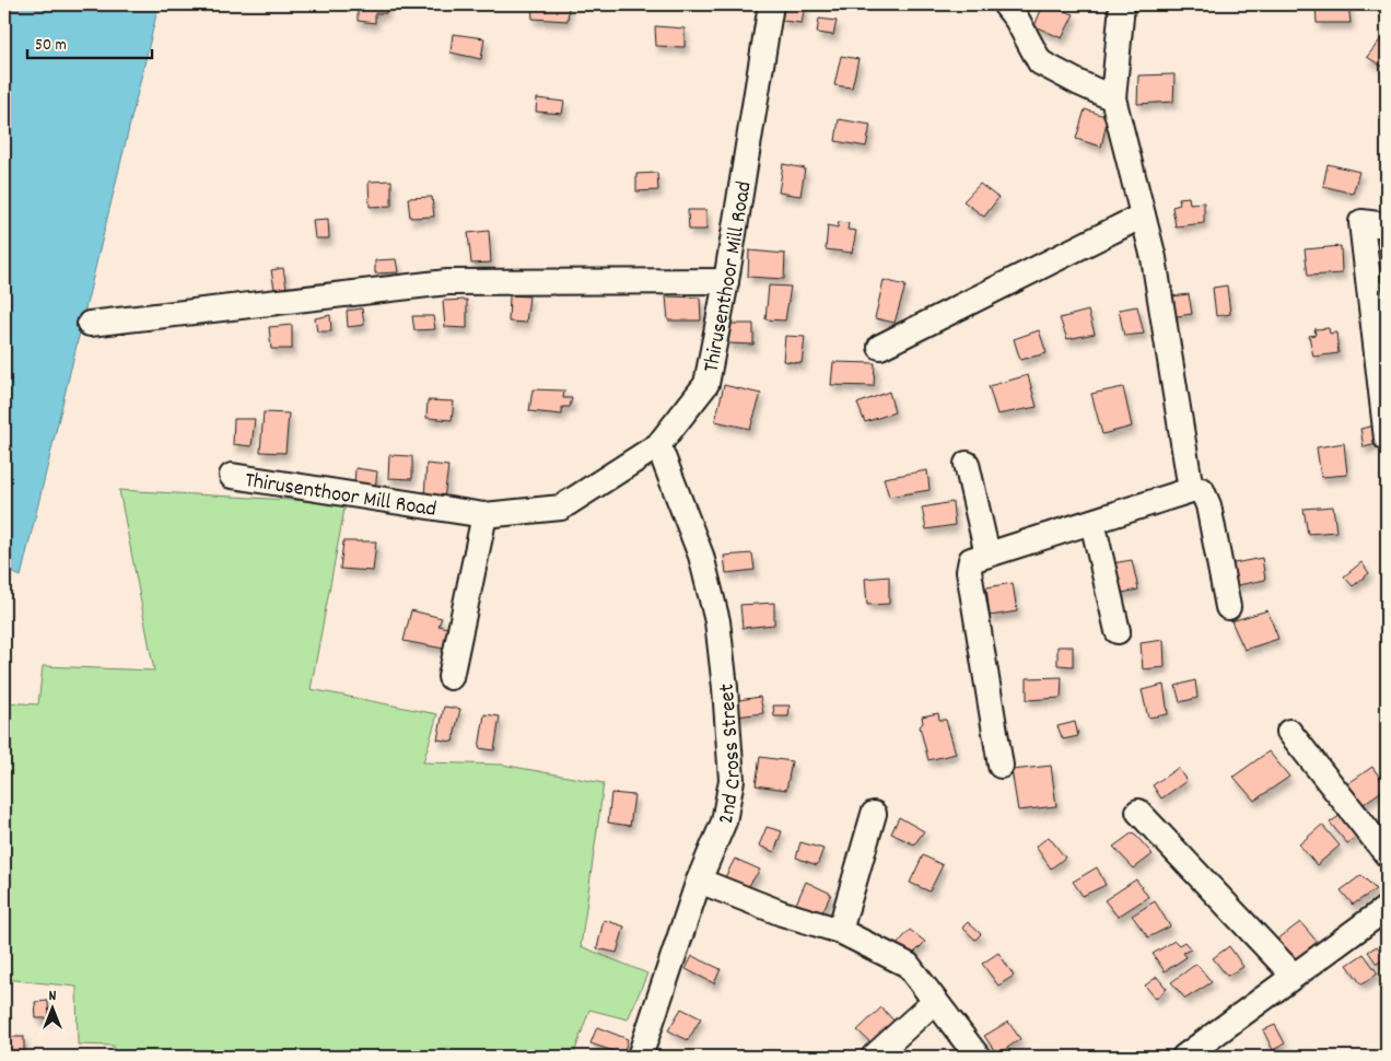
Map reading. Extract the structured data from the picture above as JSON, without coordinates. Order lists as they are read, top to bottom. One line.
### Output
{"streets":{"street":["Thirusenthoor Mill Road","2nd Cross Street"]},"crossings":[["Thirusenthoor Mill Road","2nd Cross Street"]],"scale_bar":"50 m","north":"top"}
